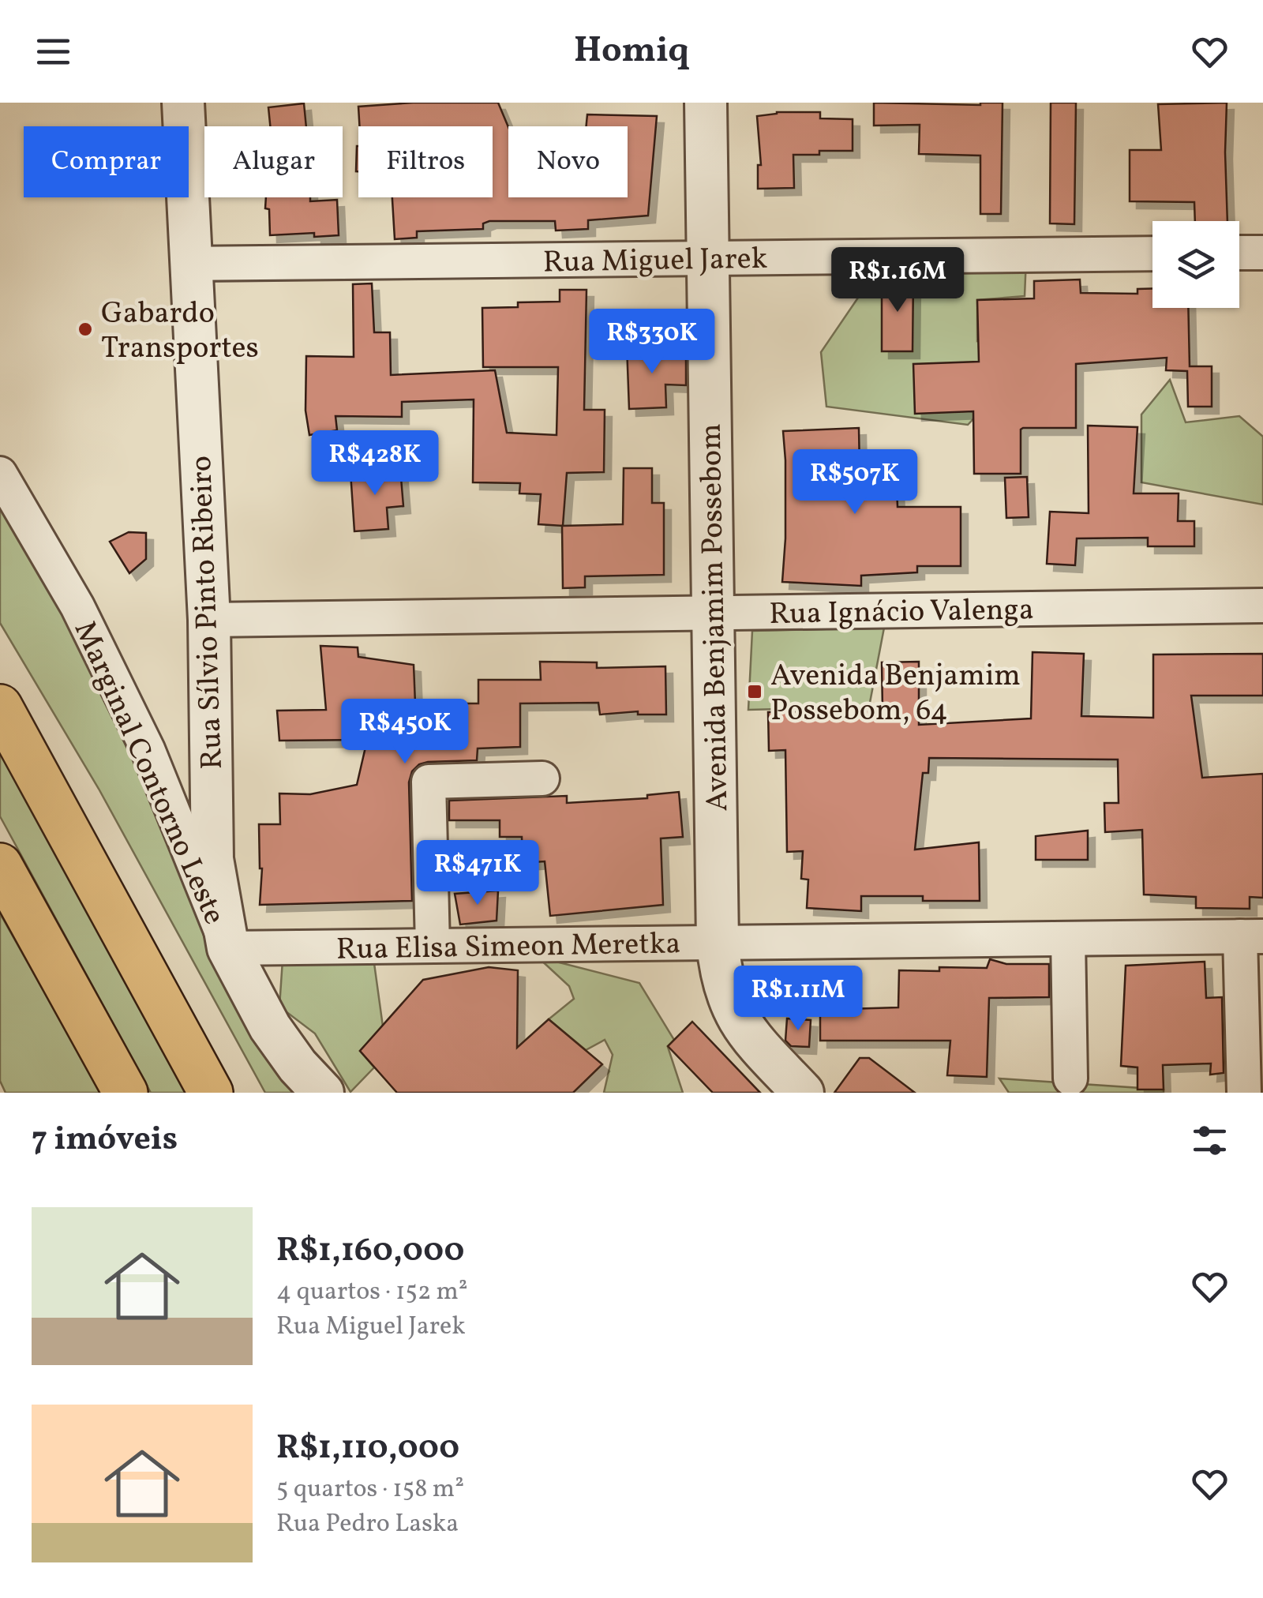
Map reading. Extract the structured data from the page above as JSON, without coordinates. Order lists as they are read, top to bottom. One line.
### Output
{"streets":{"street":["Rua Miguel Jarek","Rua Ignácio Valenga","Rua Sílvio Pinto Ribeiro","Avenida Benjamim Possebom","Marginal Contorno Leste","Rua Elisa Simeon Meretka"]},"crossings":[["Rua Miguel Jarek","Rua Sílvio Pinto Ribeiro"],["Rua Miguel Jarek","Avenida Benjamim Possebom"],["Rua Ignácio Valenga","Rua Sílvio Pinto Ribeiro"],["Rua Ignácio Valenga","Avenida Benjamim Possebom"],["Rua Sílvio Pinto Ribeiro","Marginal Contorno Leste"],["Rua Sílvio Pinto Ribeiro","Rua Elisa Simeon Meretka"],["Avenida Benjamim Possebom","Rua Elisa Simeon Meretka"],["Marginal Contorno Leste","Rua Elisa Simeon Meretka"]],"places":{"other":["Gabardo Transportes"],"transit":["Avenida Benjamim Possebom, 64"]},"page":{"header":"Homiq","chip":["Comprar","Alugar","Filtros","Novo"],"price":["R$1.16M","R$330K","R$428K","R$507K","R$450K","R$471K","R$1.11M"],"heading":"7 imóveis","list":[{"name":"R$1,160,000","note":"4 quartos · 152 m² · Rua Miguel Jarek"},{"name":"R$1,110,000","note":"5 quartos · 158 m² · Rua Pedro Laska"}]}}
